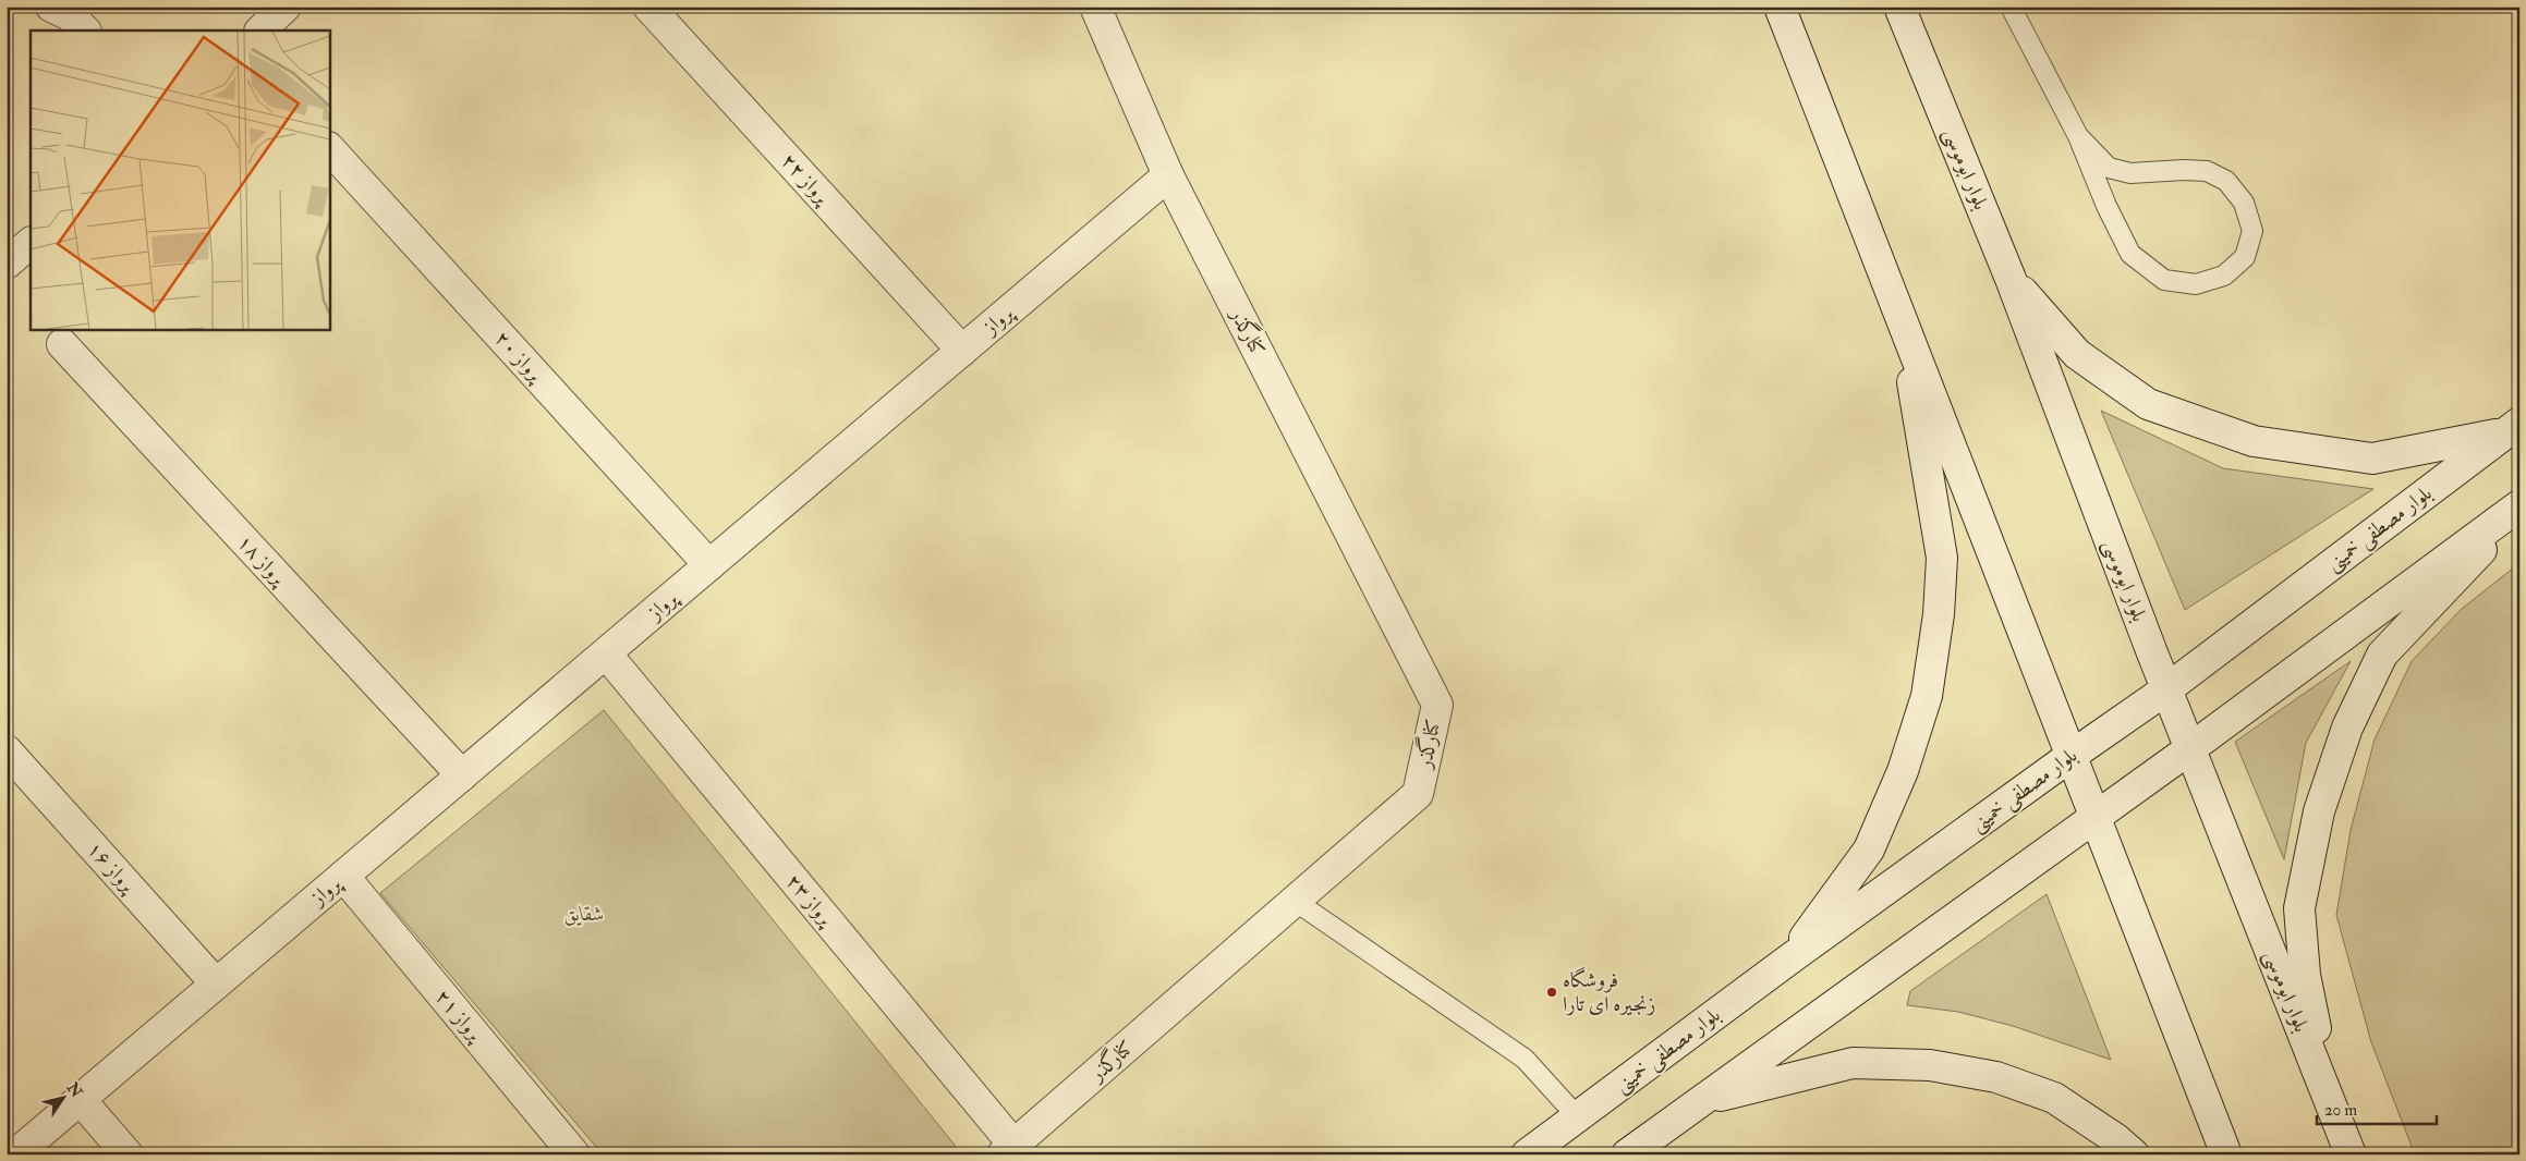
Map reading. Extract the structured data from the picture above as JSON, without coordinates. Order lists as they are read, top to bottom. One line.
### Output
{"streets":{"main road":["بلوار ابوموسی","پرواز ۲۲","پرواز","کنارگذر","پرواز ۲۰","بلوار مصطفی خمینی","پرواز ۱۸","پرواز ۱۶","پرواز ۲۳","پرواز ۲۱"]},"crossings":[["بلوار ابوموسی","بلوار مصطفی خمینی"],["پرواز ۲۲","پرواز"],["پرواز","کنارگذر"],["پرواز","پرواز ۲۰"],["پرواز","پرواز ۱۸"],["پرواز","پرواز ۱۶"],["پرواز","پرواز ۲۳"],["پرواز","پرواز ۲۱"],["کنارگذر","پرواز ۲۳"]],"parks":["شقایق"],"places":["فروشگاه زنجیره ای تارا"],"scale_bar":"20 m","north":"top right"}
